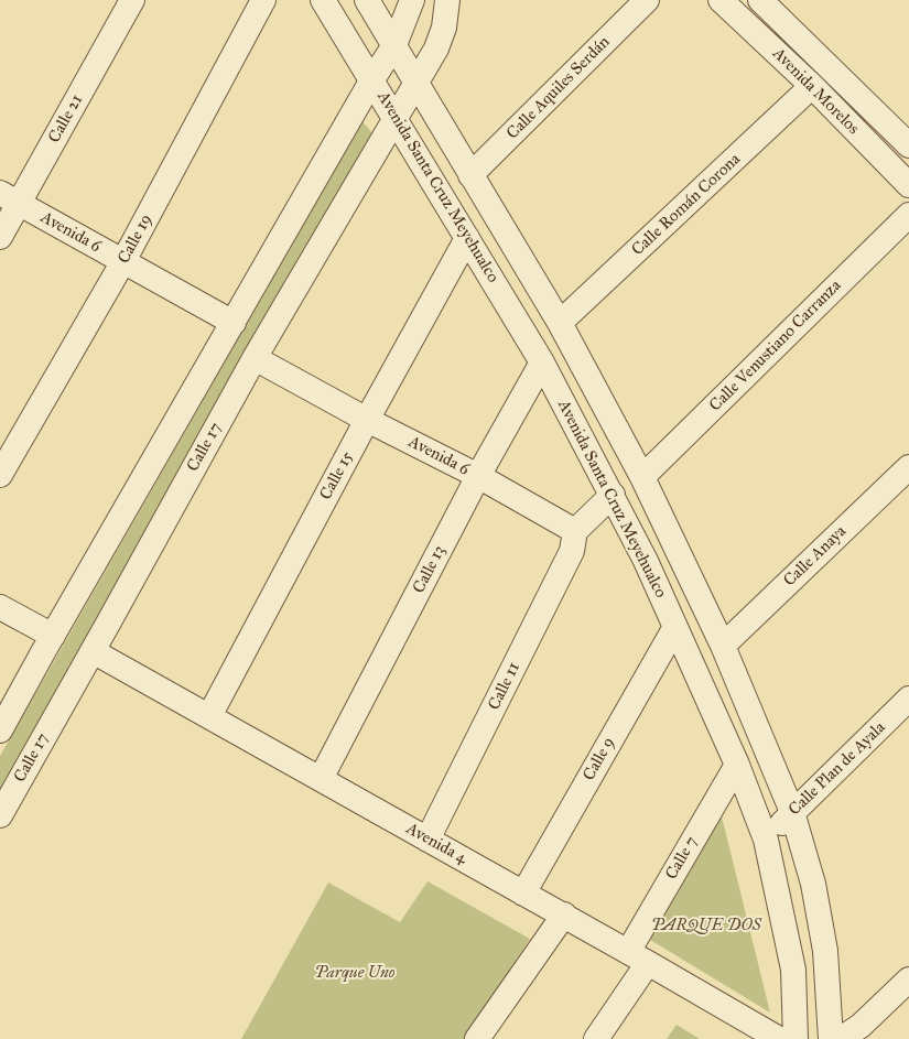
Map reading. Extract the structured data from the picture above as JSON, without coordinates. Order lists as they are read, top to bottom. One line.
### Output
{"streets":{"street":["Calle Aquiles Serdán","Avenida Morelos","Calle 21","Avenida Santa Cruz Meyehualco","Calle Román Corona","Avenida 6","Calle 19","Calle Venustiano Carranza","Calle 17","Calle 15","Calle Anaya","Calle 13","Calle 11","Calle 9","Calle Plan de Ayala","Avenida 4","Calle 7"]},"crossings":[["Calle Aquiles Serdán","Avenida Santa Cruz Meyehualco"],["Avenida Morelos","Calle Román Corona"],["Calle 21","Avenida 6"],["Avenida Santa Cruz Meyehualco","Calle Román Corona"],["Avenida Santa Cruz Meyehualco","Calle Venustiano Carranza"],["Avenida Santa Cruz Meyehualco","Calle 17"],["Avenida Santa Cruz Meyehualco","Calle 15"],["Avenida Santa Cruz Meyehualco","Calle Anaya"],["Avenida Santa Cruz Meyehualco","Calle 13"],["Avenida Santa Cruz Meyehualco","Calle 9"],["Avenida Santa Cruz Meyehualco","Calle Plan de Ayala"],["Avenida Santa Cruz Meyehualco","Calle 7"],["Avenida 6","Calle 19"],["Avenida 6","Calle 17"],["Avenida 6","Calle 15"],["Avenida 6","Calle 13"],["Avenida 6","Calle 11"],["Calle 17","Avenida 4"],["Calle 15","Avenida 4"],["Calle 13","Avenida 4"],["Calle 11","Avenida 4"],["Calle 9","Avenida 4"],["Avenida 4","Calle 7"]],"parks":["PARQUE DOS","Parque Uno"]}
